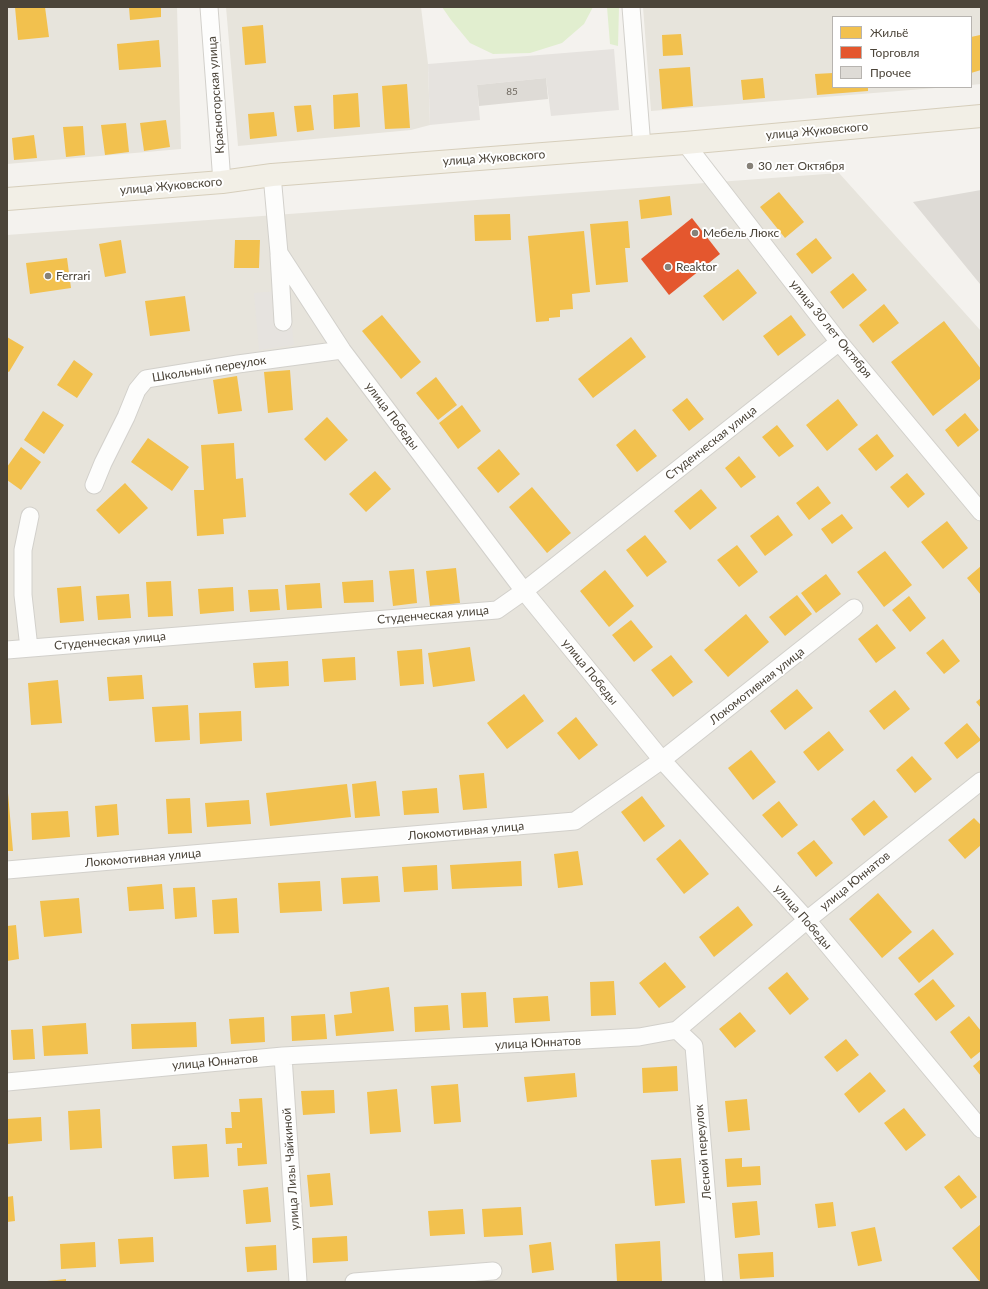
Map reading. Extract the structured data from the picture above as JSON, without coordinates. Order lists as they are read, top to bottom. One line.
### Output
{"streets":{"main road":["улица Жуковского"],"street":["Красногорская улица","улица 30 лет Октября","Школьный переулок","улица Победы","Студенческая улица","Локомотивная улица","улица Юннатов","Лесной переулок","улица Лизы Чайкиной"]},"crossings":[["Красногорская улица","улица Жуковского"],["улица Жуковского","улица 30 лет Октября"],["улица Жуковского","улица Победы"],["улица 30 лет Октября","Студенческая улица"],["Школьный переулок","улица Победы"],["улица Победы","Студенческая улица"],["улица Победы","Локомотивная улица"],["улица Победы","улица Юннатов"],["улица Юннатов","Лесной переулок"],["улица Юннатов","улица Лизы Чайкиной"]],"places":["30 лет Октября","Мебель Люкс","Reaktor","Ferrari"],"house_numbers":["85"],"legend":["Жильё","Торговля","Прочее"]}
